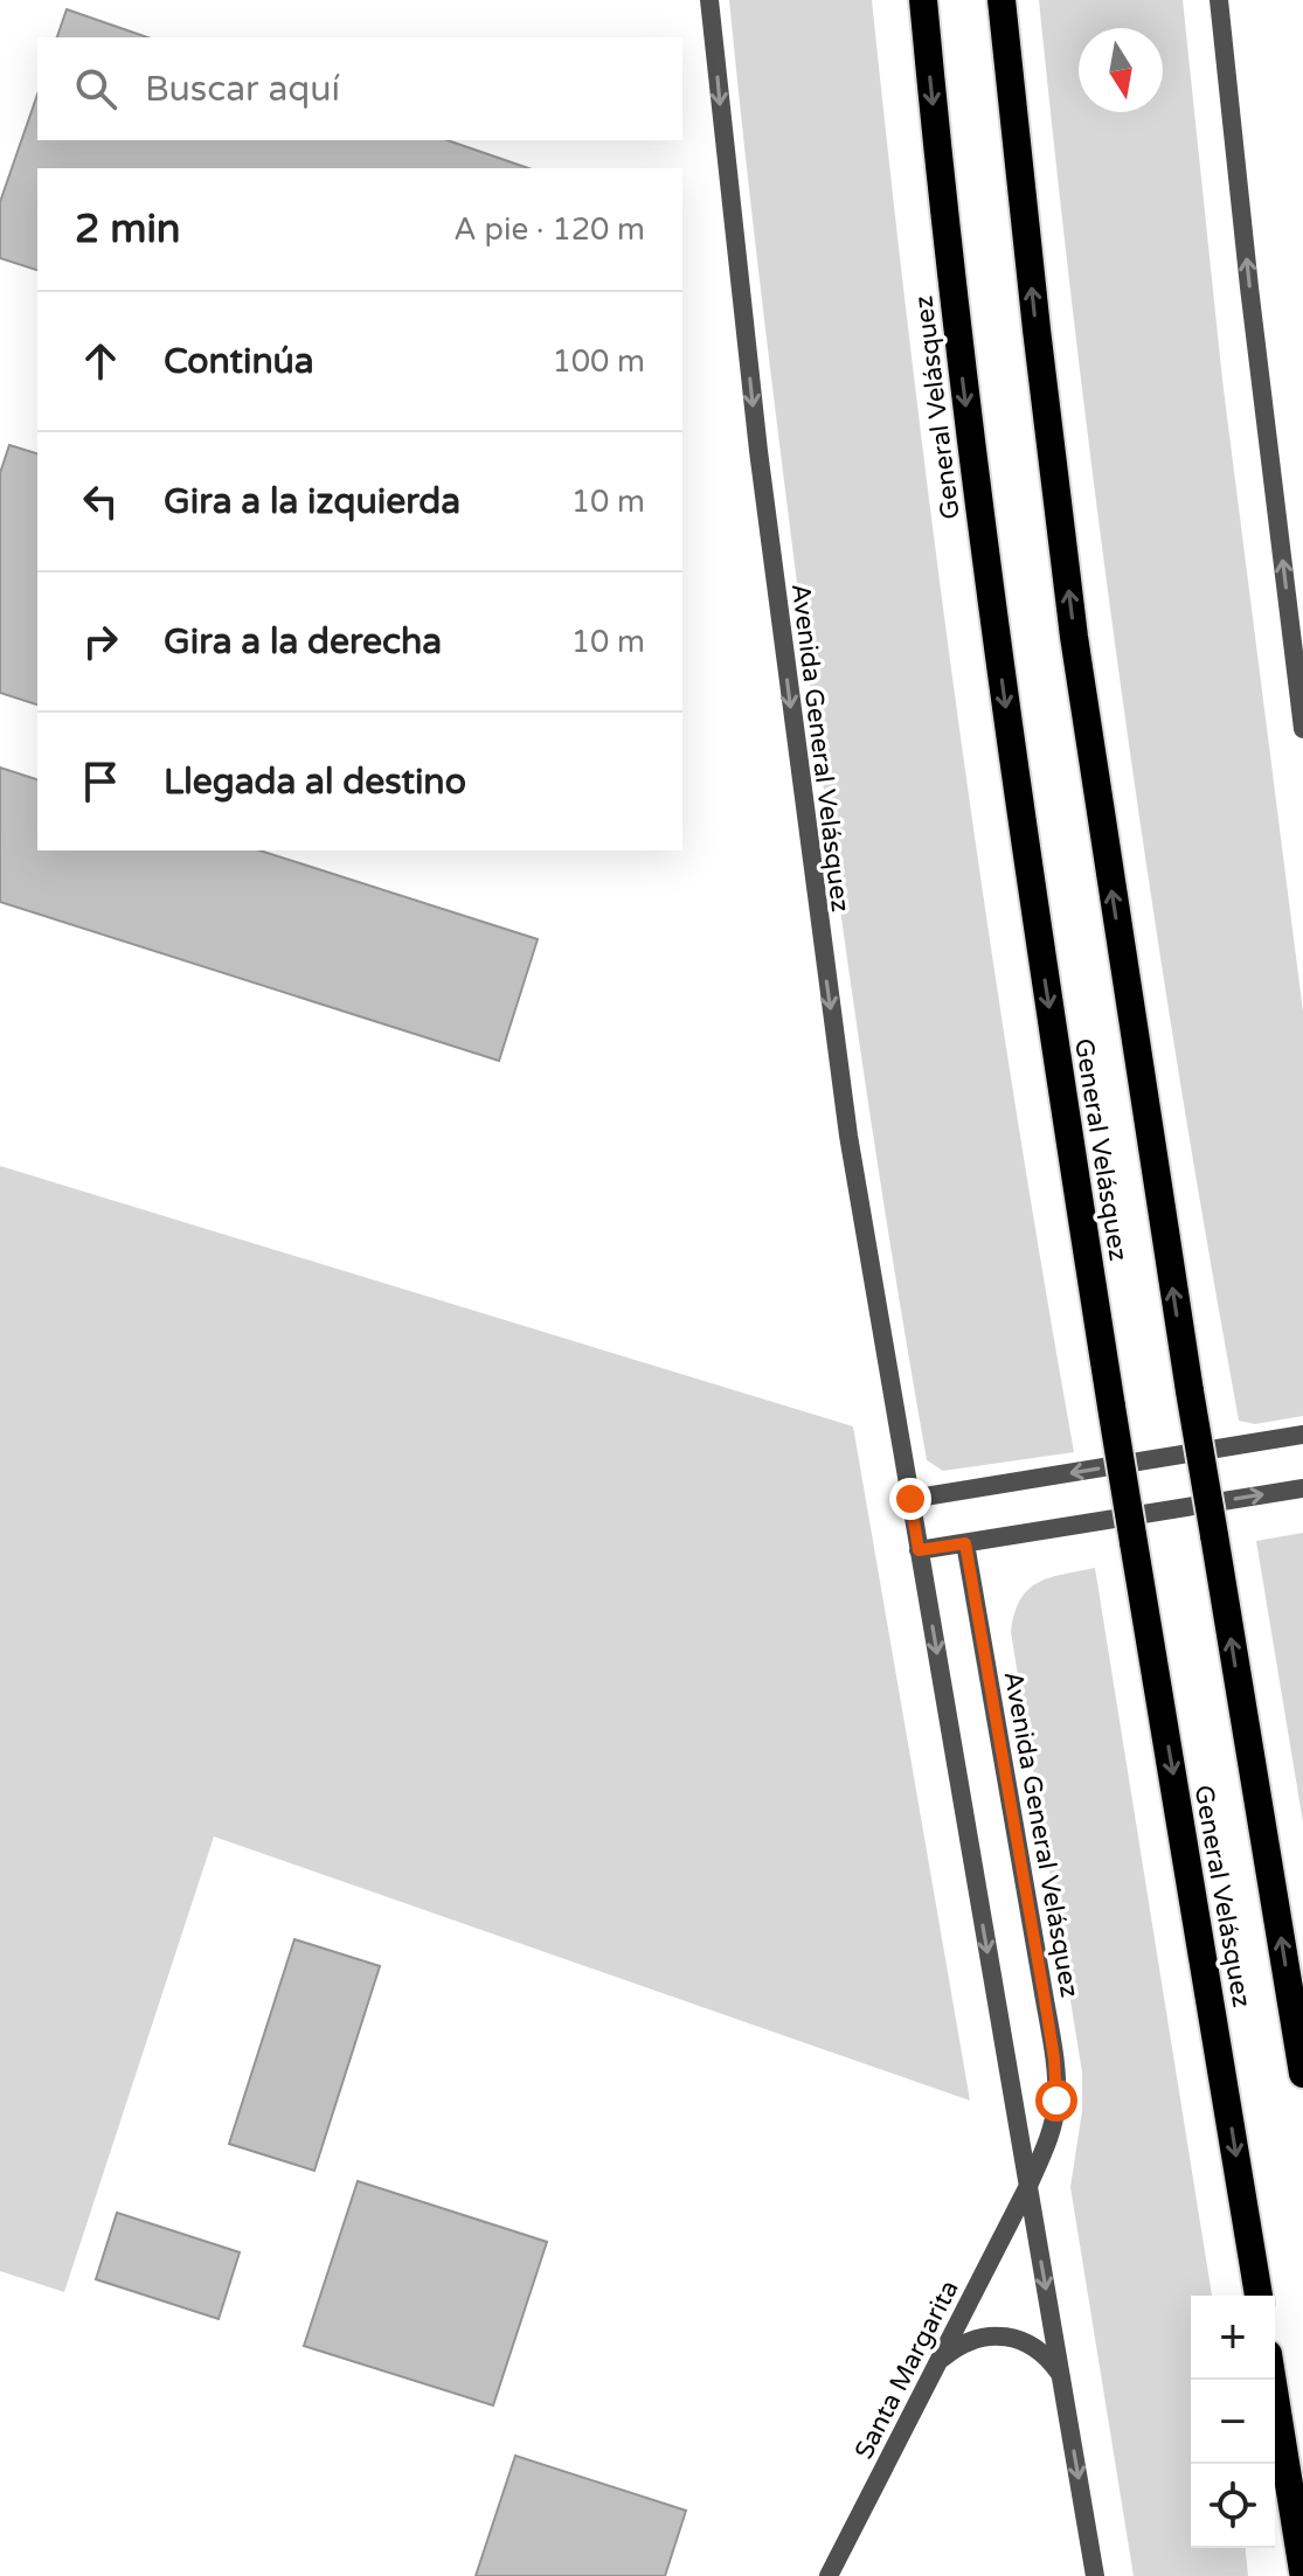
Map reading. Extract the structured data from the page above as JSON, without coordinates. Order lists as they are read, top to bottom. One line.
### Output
{"streets":{"highway":["General Velásquez"],"street":["Avenida General Velásquez","Santa Margarita"]},"crossings":[["Avenida General Velásquez","Santa Margarita"]],"one_way":["Avenida General Velásquez"],"north":"bottom","page":{"search":"Buscar aquí","heading":["2 min","A pie · 120 m"],"list":[["Continúa","100 m"],["Gira a la izquierda","10 m"],["Gira a la derecha","10 m"],"Llegada al destino"],"map_buttons":["+","−"]}}
